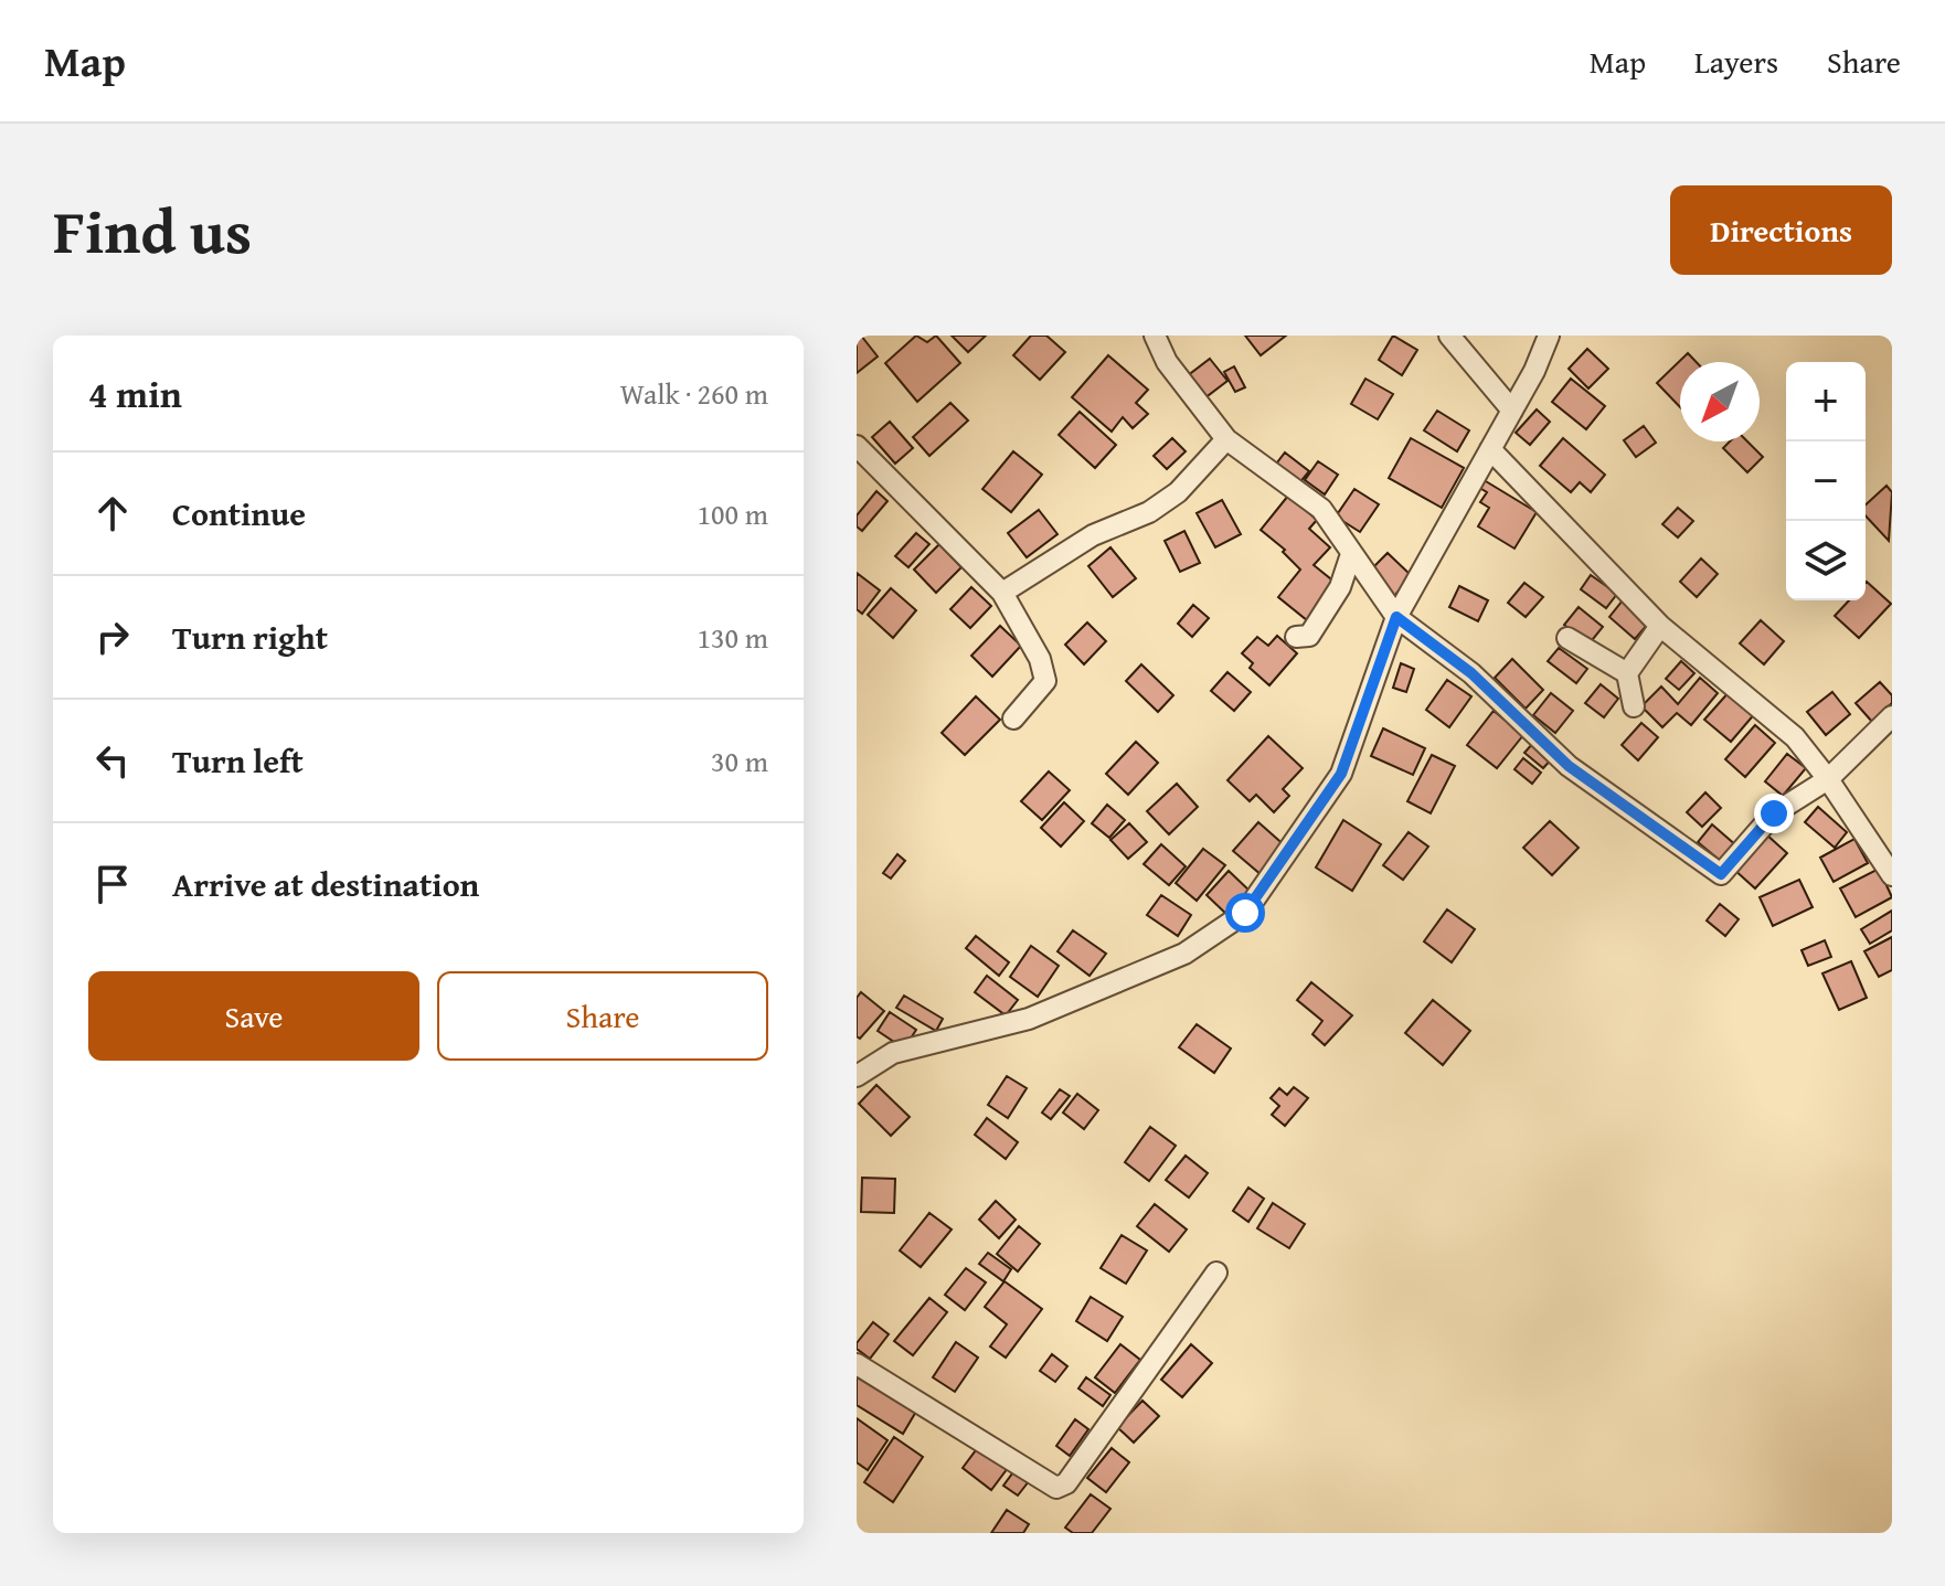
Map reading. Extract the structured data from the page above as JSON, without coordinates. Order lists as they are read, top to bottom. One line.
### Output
{"north":"bottom left","page":{"header":"Map","nav":["Map","Layers","Share"],"title":"Find us","buttons":["Directions",["Save","Share"]],"heading":["4 min","Walk · 260 m"],"map_buttons":["+","−"],"list":[["Continue","100 m"],["Turn right","130 m"],["Turn left","30 m"],"Arrive at destination"]}}
